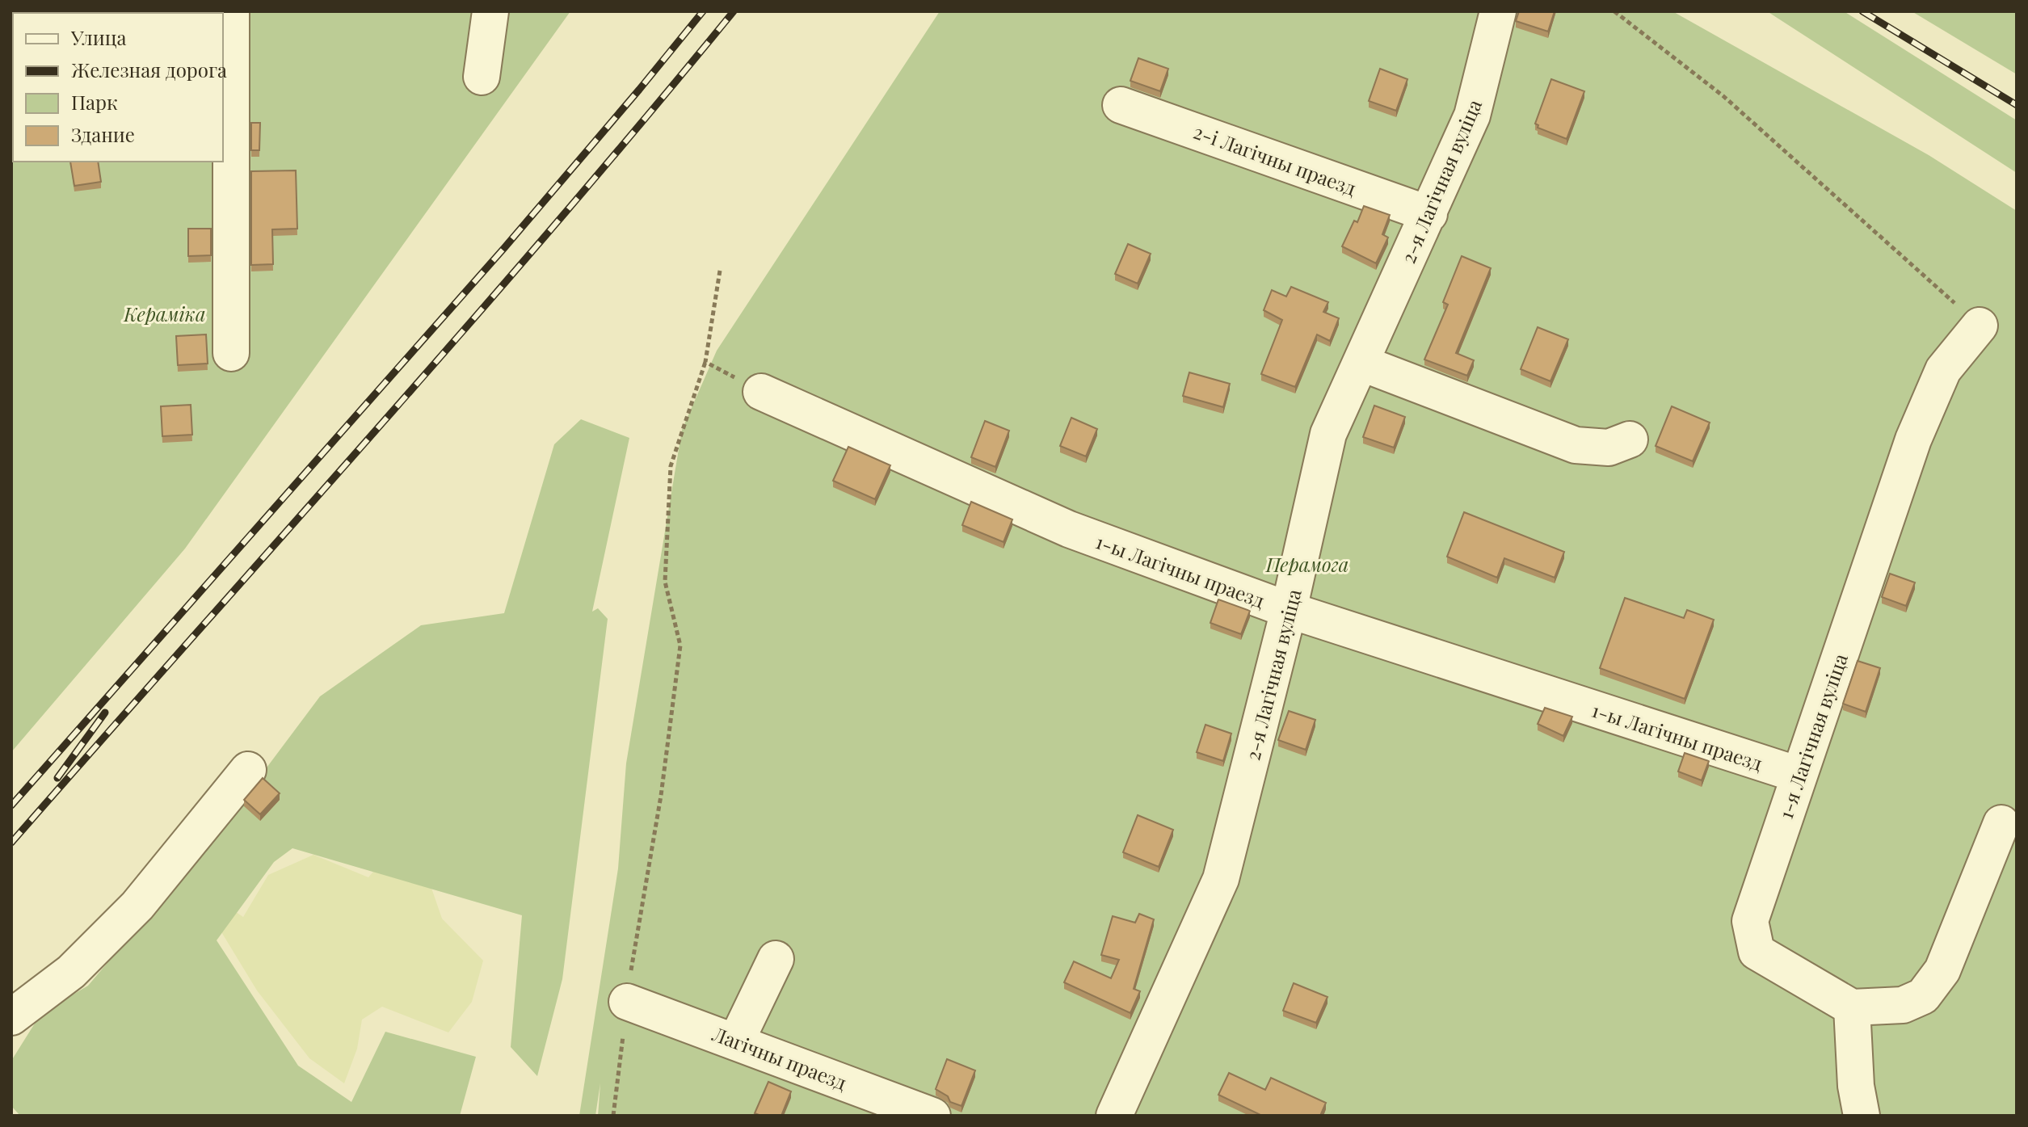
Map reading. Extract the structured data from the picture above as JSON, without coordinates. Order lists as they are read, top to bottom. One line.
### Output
{"streets":{"lane":["2-і Лагічны праезд","2-я Лагічная вуліца","1-ы Лагічны праезд","1-я Лагічная вуліца","Лагічны праезд"]},"crossings":[["2-і Лагічны праезд","2-я Лагічная вуліца"],["2-я Лагічная вуліца","1-ы Лагічны праезд"],["1-ы Лагічны праезд","1-я Лагічная вуліца"]],"parks":["Кераміка","Перамога"],"legend":["Улица","Железная дорога","Парк","Здание"]}
